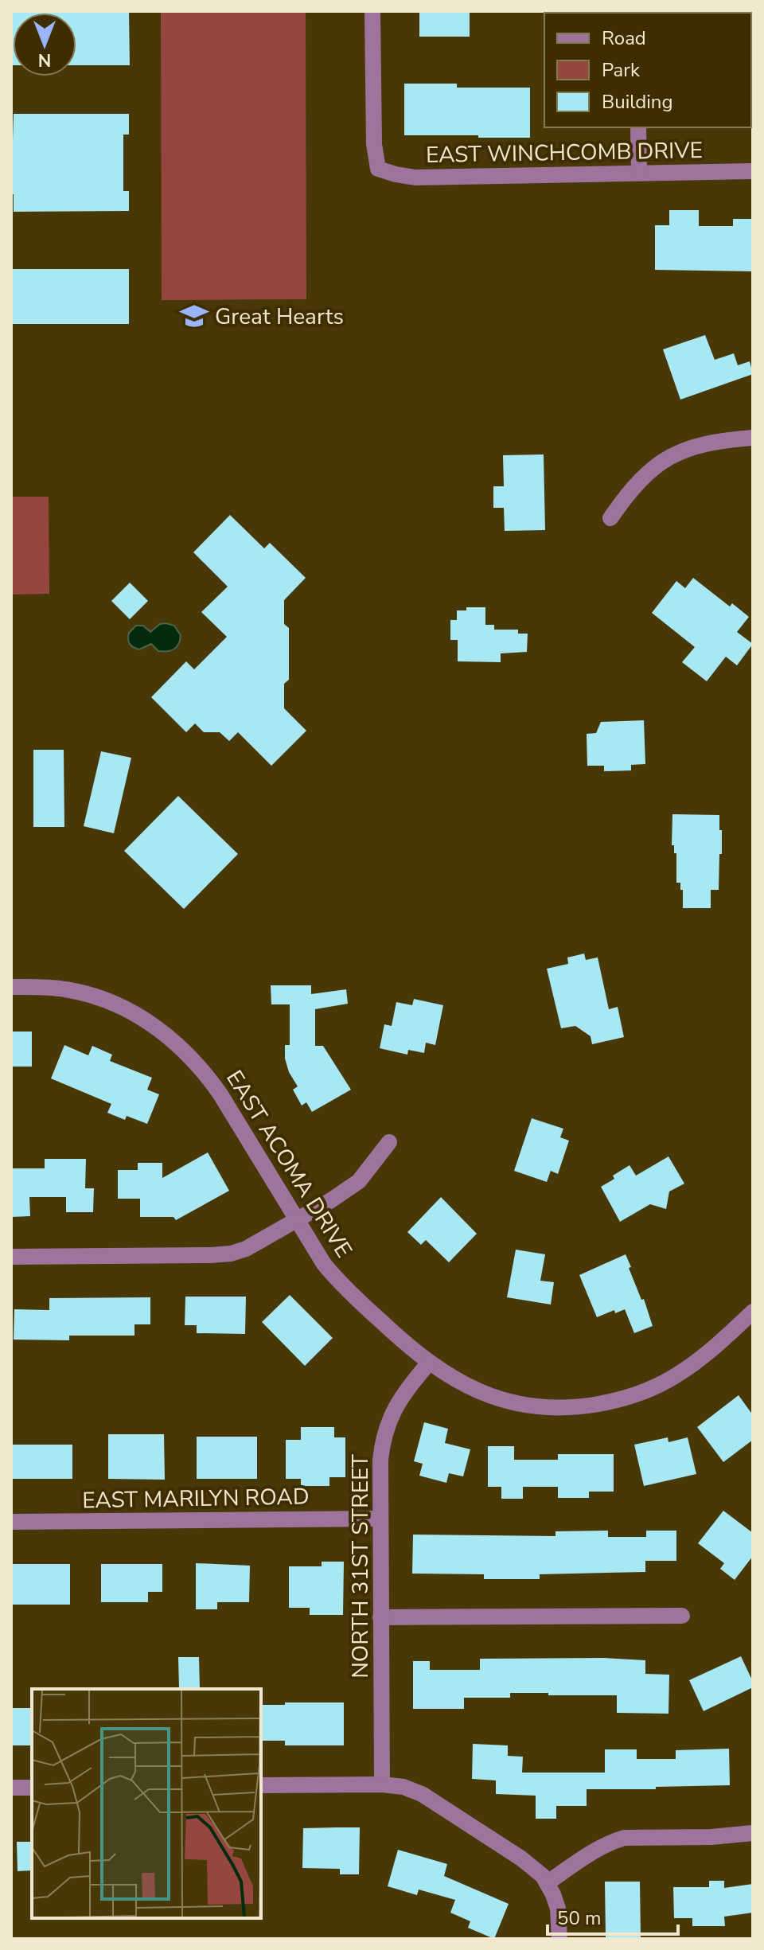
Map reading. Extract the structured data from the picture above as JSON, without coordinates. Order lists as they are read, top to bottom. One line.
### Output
{"streets":{"street":["EAST WINCHCOMB DRIVE","EAST ACOMA DRIVE","EAST MARILYN ROAD","NORTH 31ST STREET"]},"crossings":[["EAST ACOMA DRIVE","NORTH 31ST STREET"],["EAST MARILYN ROAD","NORTH 31ST STREET"]],"places":{"school or university":["Great Hearts"]},"legend":["Road","Park","Building"],"scale_bar":"50 m","north":"bottom"}
